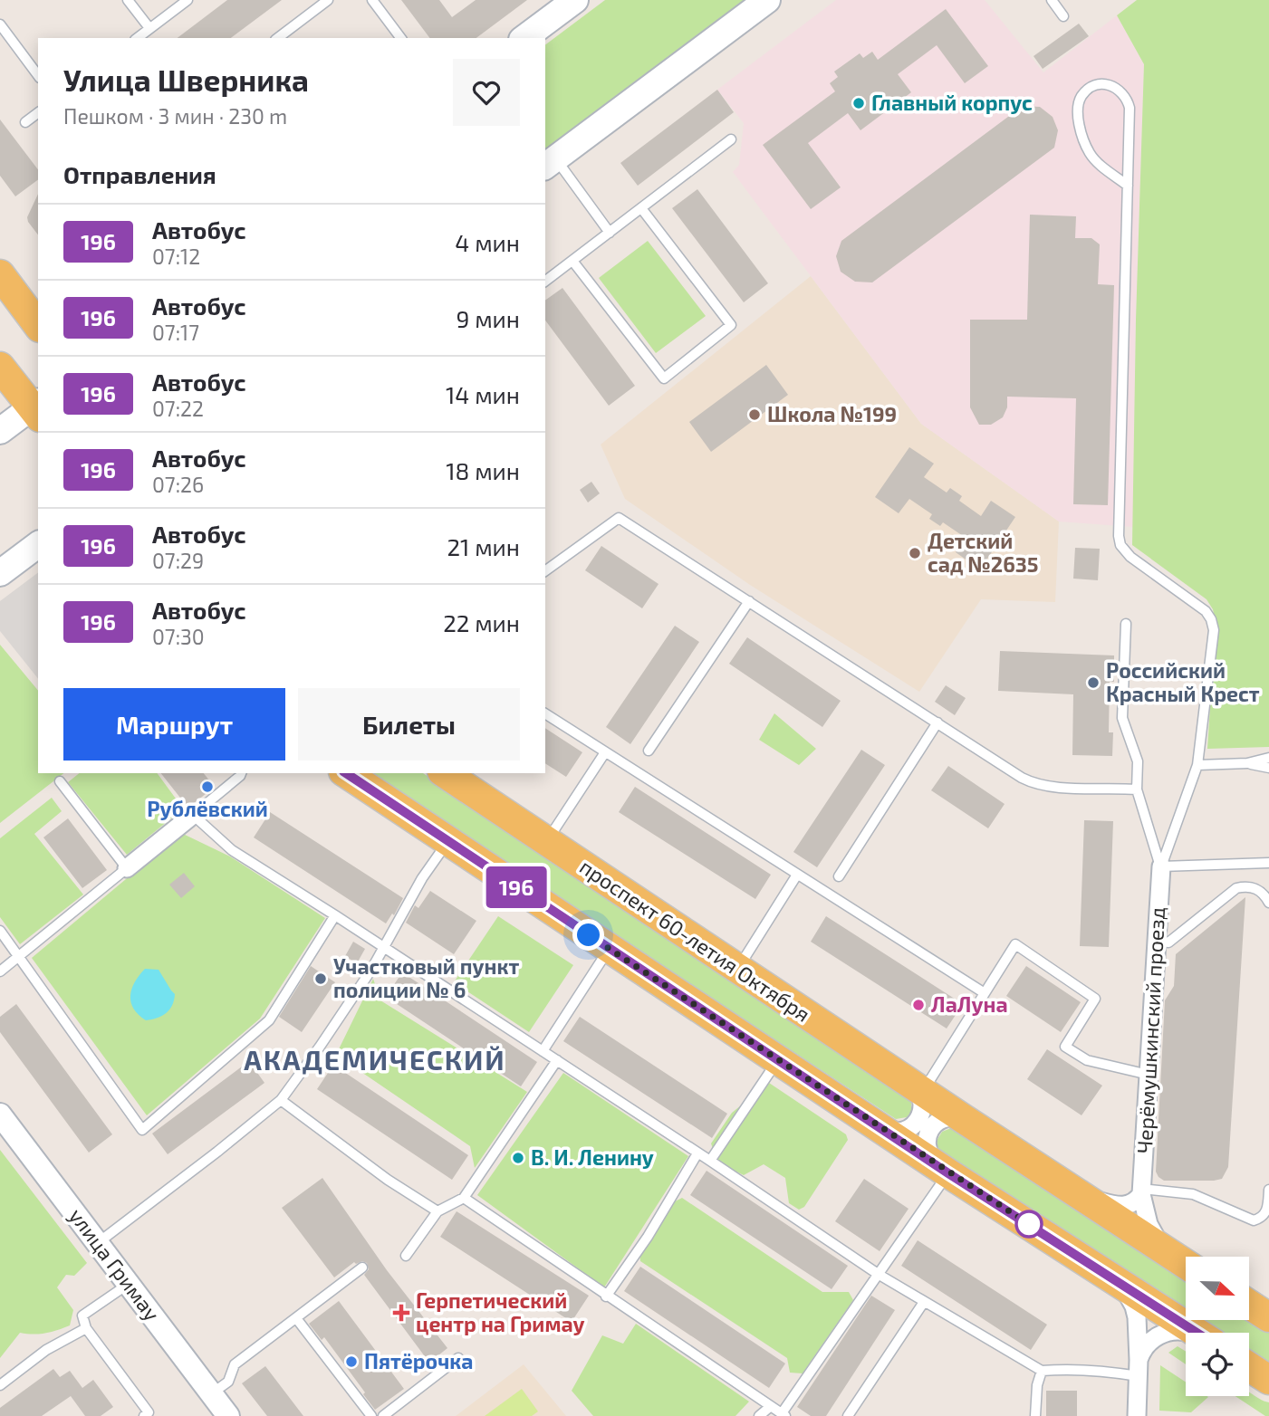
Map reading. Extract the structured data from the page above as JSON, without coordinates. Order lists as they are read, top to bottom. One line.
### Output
{"streets":{"main road":["проспект 60-летия Октября"],"street":["Черёмушкинский проезд","улица Гримау"]},"crossings":[["проспект 60-летия Октября","Черёмушкинский проезд"]],"districts":["АКАДЕМИЧЕСКИЙ"],"places":{"other":["Главный корпус","Школа №199","Детский сад №2635","Российский Красный Крест","Рублёвский","Участковый пункт полиции № 6","ЛаЛуна","В. И. Ленину","Пятёрочка"],"health":["Герпетический центр на Гримау"]},"lines":["bus line 196"],"north":"right","page":{"on_map":"196","heading":[["Улица Шверника","Пешком · 3 мин · 230 m"],"Отправления"],"list":[{"mark":"196","name":"Автобус","note":"07:12","value":"4 мин"},{"mark":"196","name":"Автобус","note":"07:17","value":"9 мин"},{"mark":"196","name":"Автобус","note":"07:22","value":"14 мин"},{"mark":"196","name":"Автобус","note":"07:26","value":"18 мин"},{"mark":"196","name":"Автобус","note":"07:29","value":"21 мин"},{"mark":"196","name":"Автобус","note":"07:30","value":"22 мин"}],"buttons":["Маршрут","Билеты"]}}
